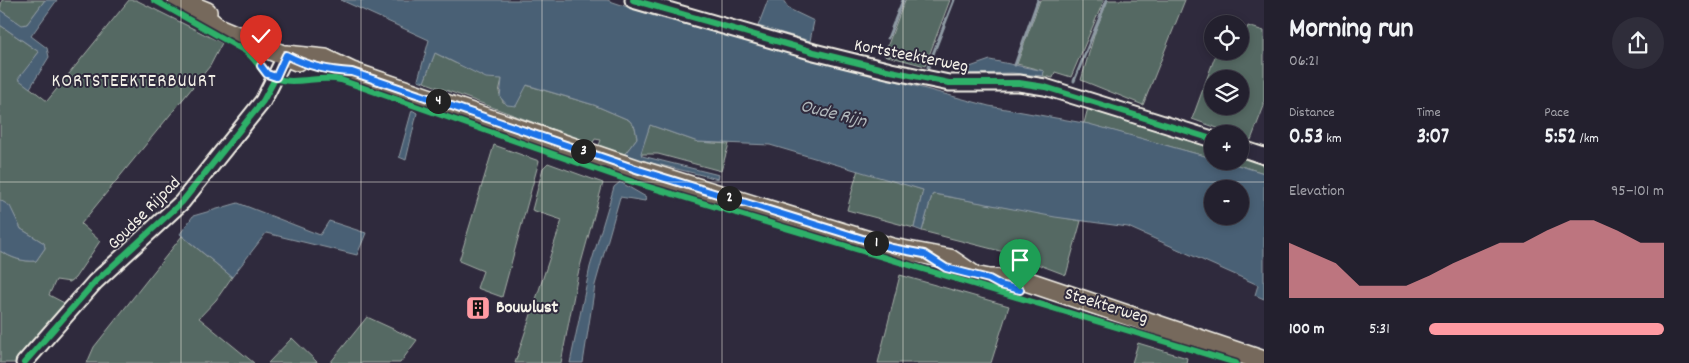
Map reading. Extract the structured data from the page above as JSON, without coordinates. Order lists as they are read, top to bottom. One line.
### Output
{"streets":{"main road":["Steekterweg"],"street":["Kortsteekterweg","Goudse Rijpad"]},"crossings":[["Goudse Rijpad","Steekterweg"]],"districts":["KORTSTEEKTERBUURT"],"water":["Oude Rijn"],"places":{"building":["Bouwlust"]},"page":{"heading":["Morning run","06:21"],"map_buttons":["+","−"],"stats":[["Distance","0.53 km"],["Time","3:07"],["Pace","5:52 /km"]],"pins":["4","3","2","1"],"chart":["Elevation","95–101 m"],"list":[{"name":"100 m","note":"5:31"}]}}
